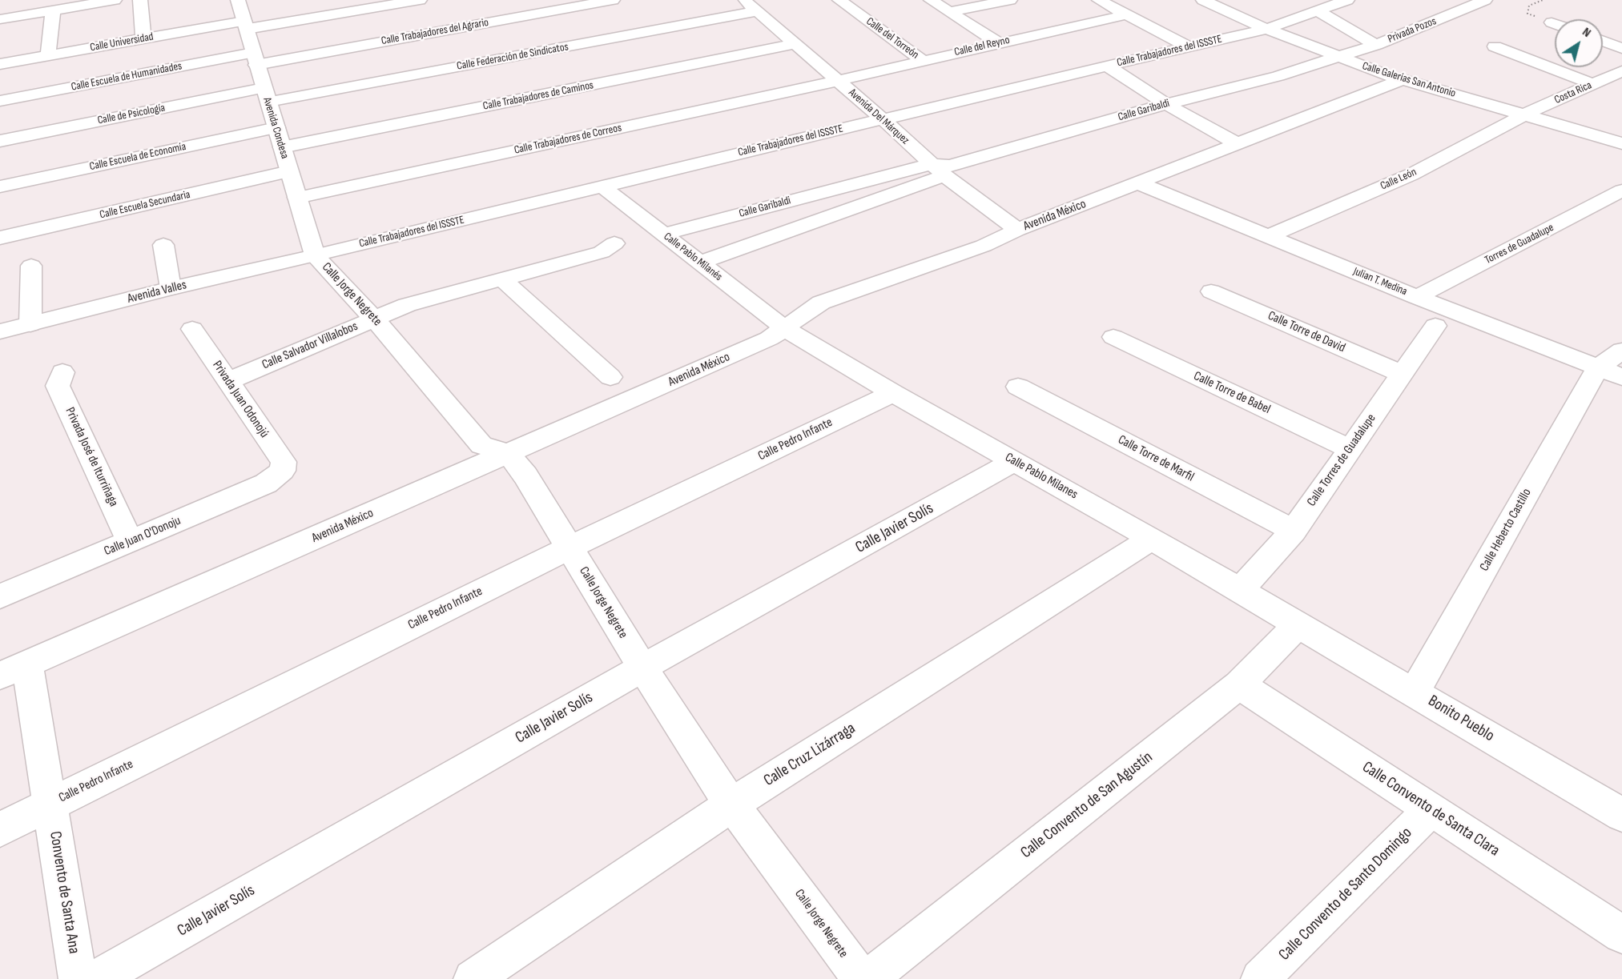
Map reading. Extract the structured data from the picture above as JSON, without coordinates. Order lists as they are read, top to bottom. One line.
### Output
{"streets":{"street":["Privada Pozos","Calle Trabajadores del Agrario","Calle del Torreón","Calle Universidad","Calle del Reyno","Calle Trabajadores del ISSSTE","Calle Federación de Sindicatos","Calle Escuela de Humanidades","Calle Galerías San Antonio","Costa Rica","Calle Trabajadores de Caminos","Calle Garibaldi","Calle de Psicología","Avenida Del Márquez","Avenida Condesa","Calle Trabajadores de Correos","Calle Escuela de Economía","Calle León","Calle Escuela Secundaria","Avenida México","Torres de Guadalupe","Calle Pablo Milanés","Julian T. Medina","Avenida Valles","Calle Jorge Negrete","Calle Torre de David","Calle Salvador Villalobos","Calle Torre de Babel","Privada Juan Odonojú","Calle Pedro Infante","Privada José de Iturriñaga","Calle Torre de Marfil","Calle Torres de Guadalupe","Calle Pablo Milanes","Calle Javier Solís","Calle Heberto Castillo","Calle Juan O'Donoju","Bonito Pueblo","Calle Cruz Lizárraga","Calle Convento de San Agustín","Calle Convento de Santa Clara","Convento de Santa Ana","Calle Convento de Santo Domingo"]},"crossings":[["Privada Pozos","Calle Galerías San Antonio"],["Privada Pozos","Calle Garibaldi"],["Calle Trabajadores del Agrario","Calle Escuela de Humanidades"],["Calle Trabajadores del Agrario","Avenida Condesa"],["Calle del Torreón","Calle del Reyno"],["Calle Universidad","Avenida Condesa"],["Calle del Reyno","Avenida Del Márquez"],["Calle del Reyno","Calle Trabajadores de Correos"],["Calle Trabajadores del ISSSTE","Calle Galerías San Antonio"],["Calle Trabajadores del ISSSTE","Avenida Del Márquez"],["Calle Trabajadores del ISSSTE","Avenida Condesa"],["Calle Trabajadores del ISSSTE","Calle Pablo Milanés"],["Calle Trabajadores del ISSSTE","Avenida Valles"],["Calle Trabajadores del ISSSTE","Calle Jorge Negrete"],["Calle Federación de Sindicatos","Calle de Psicología"],["Calle Federación de Sindicatos","Avenida Del Márquez"],["Calle Federación de Sindicatos","Avenida Condesa"],["Calle Escuela de Humanidades","Avenida Condesa"],["Calle Galerías San Antonio","Costa Rica"],["Calle Galerías San Antonio","Calle Garibaldi"],["Calle Galerías San Antonio","Calle León"],["Calle Galerías San Antonio","Avenida México"],["Costa Rica","Calle León"],["Calle Trabajadores de Caminos","Avenida Del Márquez"],["Calle Trabajadores de Caminos","Avenida Condesa"],["Calle Garibaldi","Avenida Del Márquez"],["Calle Garibaldi","Calle Pablo Milanés"],["Calle de Psicología","Avenida Condesa"],["Avenida Del Márquez","Calle Trabajadores de Correos"],["Avenida Del Márquez","Avenida México"],["Avenida Condesa","Calle Trabajadores de Correos"],["Avenida Condesa","Calle Escuela de Economía"],["Avenida Condesa","Calle Escuela Secundaria"],["Avenida Condesa","Avenida Valles"],["Avenida Condesa","Calle Jorge Negrete"],["Calle León","Julian T. Medina"],["Avenida México","Calle Pablo Milanés"],["Avenida México","Julian T. Medina"],["Avenida México","Calle Jorge Negrete"],["Avenida México","Calle Pablo Milanes"],["Avenida México","Convento de Santa Ana"],["Torres de Guadalupe","Julian T. Medina"],["Calle Pablo Milanés","Calle Pablo Milanes"],["Julian T. Medina","Calle Heberto Castillo"],["Avenida Valles","Calle Jorge Negrete"],["Calle Jorge Negrete","Calle Salvador Villalobos"],["Calle Jorge Negrete","Calle Pedro Infante"],["Calle Jorge Negrete","Calle Javier Solís"],["Calle Jorge Negrete","Calle Cruz Lizárraga"],["Calle Torre de David","Calle Torres de Guadalupe"],["Calle Salvador Villalobos","Privada Juan Odonojú"],["Calle Torre de Babel","Calle Torres de Guadalupe"],["Privada Juan Odonojú","Calle Juan O'Donoju"],["Calle Pedro Infante","Calle Pablo Milanes"],["Calle Pedro Infante","Convento de Santa Ana"],["Privada José de Iturriñaga","Calle Juan O'Donoju"],["Calle Torre de Marfil","Calle Torres de Guadalupe"],["Calle Torres de Guadalupe","Calle Pablo Milanes"],["Calle Pablo Milanes","Calle Javier Solís"],["Calle Pablo Milanes","Bonito Pueblo"],["Calle Pablo Milanes","Calle Cruz Lizárraga"],["Calle Pablo Milanes","Calle Convento de San Agustín"],["Calle Heberto Castillo","Bonito Pueblo"],["Bonito Pueblo","Calle Convento de San Agustín"],["Calle Convento de San Agustín","Calle Convento de Santa Clara"],["Calle Convento de Santa Clara","Calle Convento de Santo Domingo"]],"north":"top right"}
